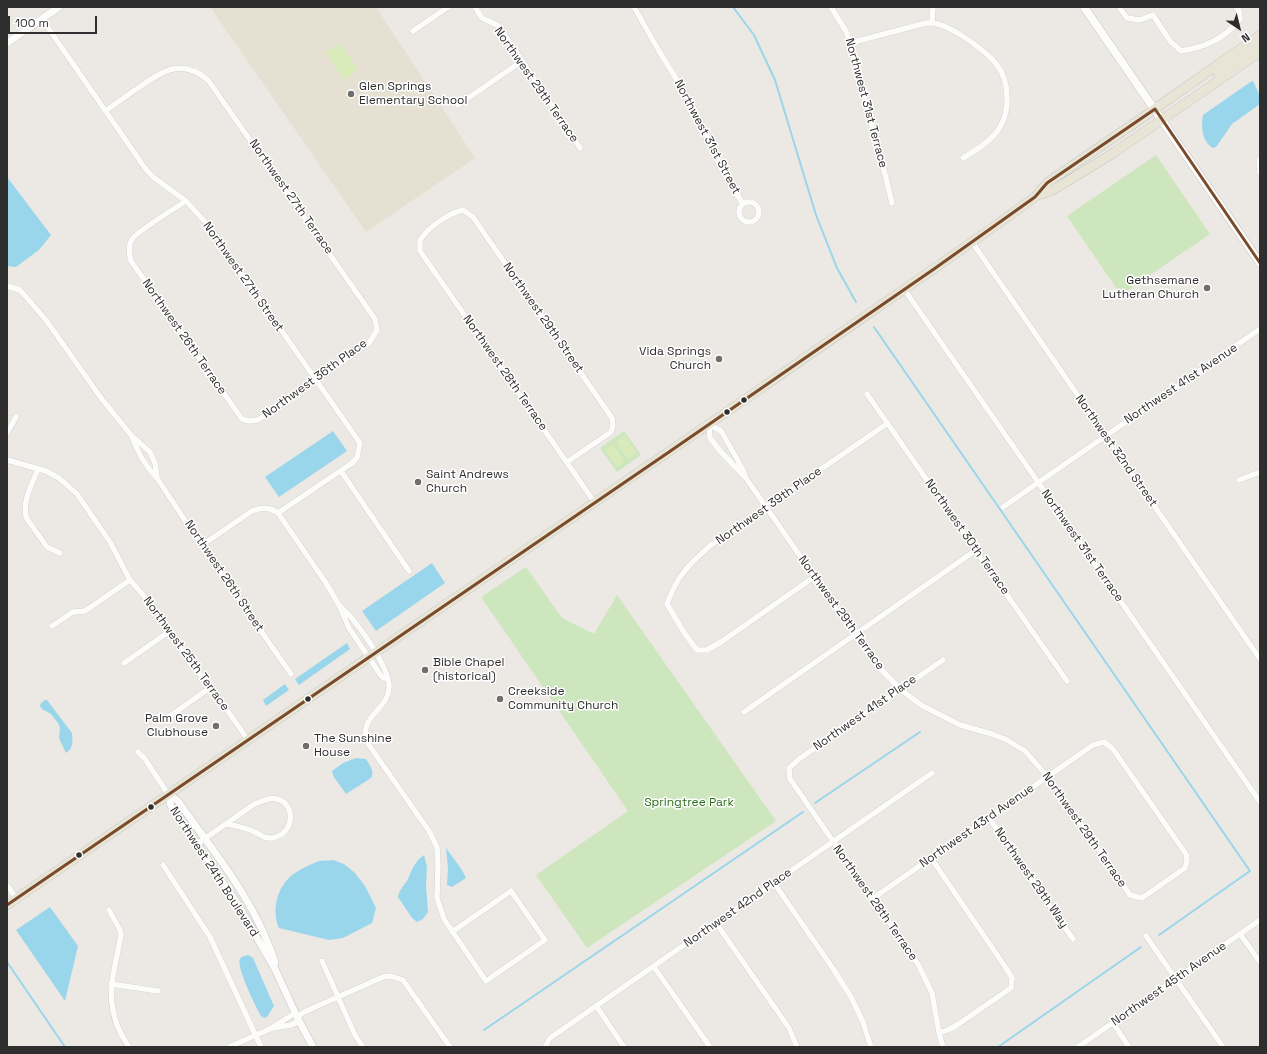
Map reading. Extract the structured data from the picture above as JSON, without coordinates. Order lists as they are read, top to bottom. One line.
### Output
{"streets":{"street":["Northwest 29th Terrace","Northwest 31st Terrace","Northwest 31st Street","Northwest 27th Terrace","Northwest 27th Street","Northwest 29th Street","Northwest 26th Terrace","Northwest 28th Terrace","Northwest 36th Place","Northwest 41st Avenue","Northwest 32nd Street","Northwest 39th Place","Northwest 30th Terrace","Northwest 26th Street","Northwest 25th Terrace","Northwest 41st Place","Northwest 43rd Avenue","Northwest 24th Boulevard","Northwest 29th Way","Northwest 42nd Place","Northwest 45th Avenue"]},"crossings":[["Northwest 29th Terrace","Northwest 39th Place"],["Northwest 29th Terrace","Northwest 41st Place"],["Northwest 29th Terrace","Northwest 43rd Avenue"],["Northwest 31st Terrace","Northwest 41st Avenue"],["Northwest 27th Terrace","Northwest 27th Street"],["Northwest 27th Terrace","Northwest 36th Place"],["Northwest 27th Street","Northwest 26th Terrace"],["Northwest 27th Street","Northwest 36th Place"],["Northwest 29th Street","Northwest 28th Terrace"],["Northwest 26th Terrace","Northwest 36th Place"],["Northwest 28th Terrace","Northwest 41st Place"],["Northwest 28th Terrace","Northwest 43rd Avenue"],["Northwest 28th Terrace","Northwest 42nd Place"],["Northwest 41st Avenue","Northwest 32nd Street"],["Northwest 39th Place","Northwest 30th Terrace"],["Northwest 43rd Avenue","Northwest 29th Way"]],"parks":["Springtree Park"],"places":["Glen Springs Elementary School","Gethsemane Lutheran Church","Vida Springs Church","Saint Andrews Church","Bible Chapel (historical)","Creekside Community Church","Palm Grove Clubhouse","The Sunshine House"],"scale_bar":"100 m","north":"bottom right"}
